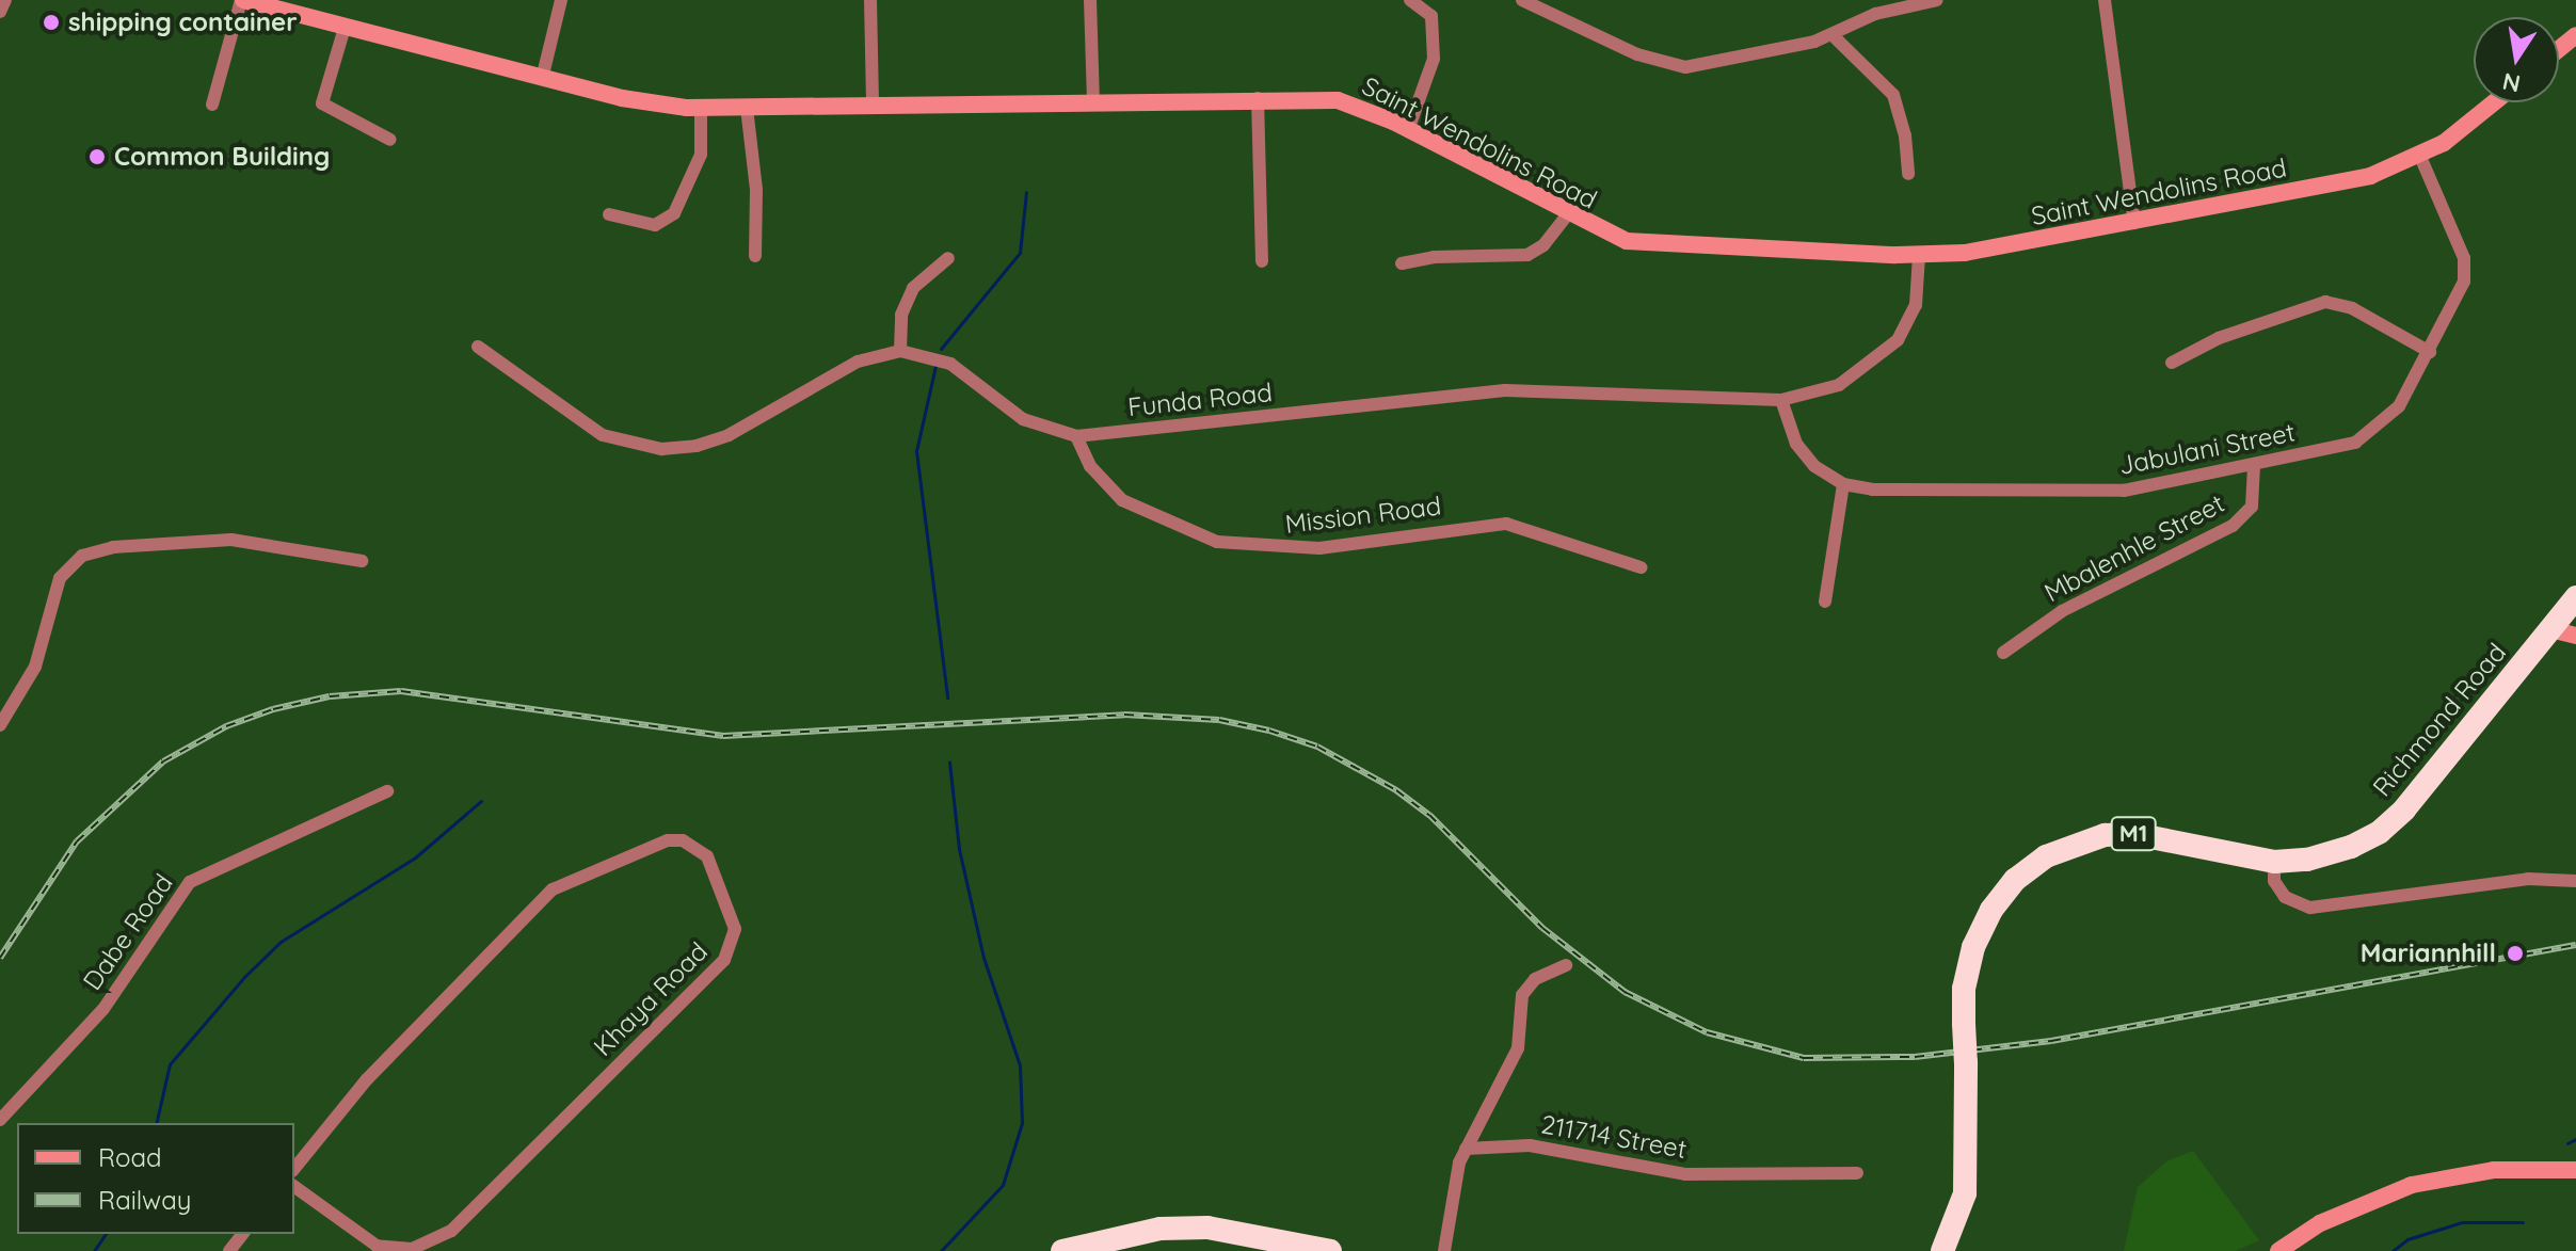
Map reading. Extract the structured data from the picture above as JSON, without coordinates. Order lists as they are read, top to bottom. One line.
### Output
{"streets":{"highway":["Richmond Road","M1"],"street":["Saint Wendolins Road","Funda Road","Jabulani Street","Mission Road","Mbalenhle Street","Dabe Road","Khaya Road","211714 Street"]},"crossings":[["Saint Wendolins Road","Funda Road"],["Saint Wendolins Road","Jabulani Street"],["Funda Road","Mission Road"],["Jabulani Street","Mbalenhle Street"]],"places":["shipping container","Common Building","Mariannhill"],"legend":["Road","Railway"],"north":"bottom"}
